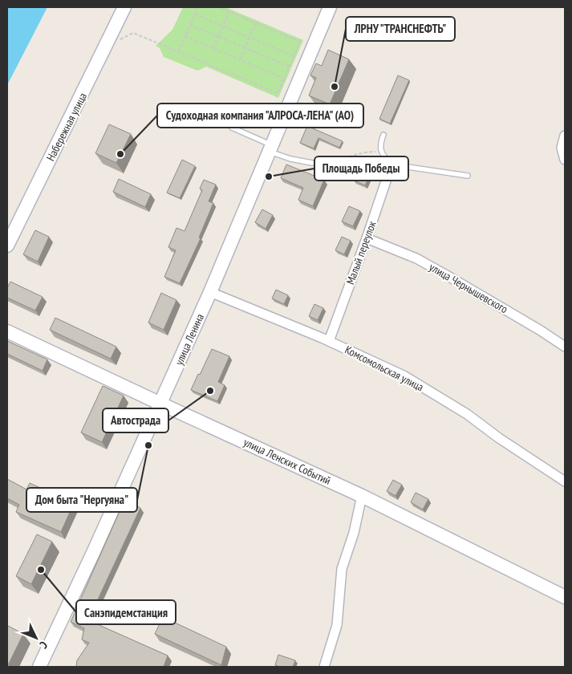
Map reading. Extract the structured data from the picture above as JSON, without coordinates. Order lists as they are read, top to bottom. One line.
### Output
{"streets":{"street":["Набережная улица","Малый переулок","улица Чернышевского","улица Ленина","Комсомольская улица","улица Ленских Событий"]},"crossings":[["Малый переулок","улица Чернышевского"],["Малый переулок","Комсомольская улица"],["улица Ленина","Комсомольская улица"],["улица Ленина","улица Ленских Событий"]],"places":["ЛРНУ \"ТРАНСНЕФТЬ\"","Судоходная компания \"АЛРОСА-ЛЕНА\" (АО)","Площадь Победы","Автострада","Дом быта \"Нергуяна\"","Санэпидемстанция"],"north":"bottom right"}
